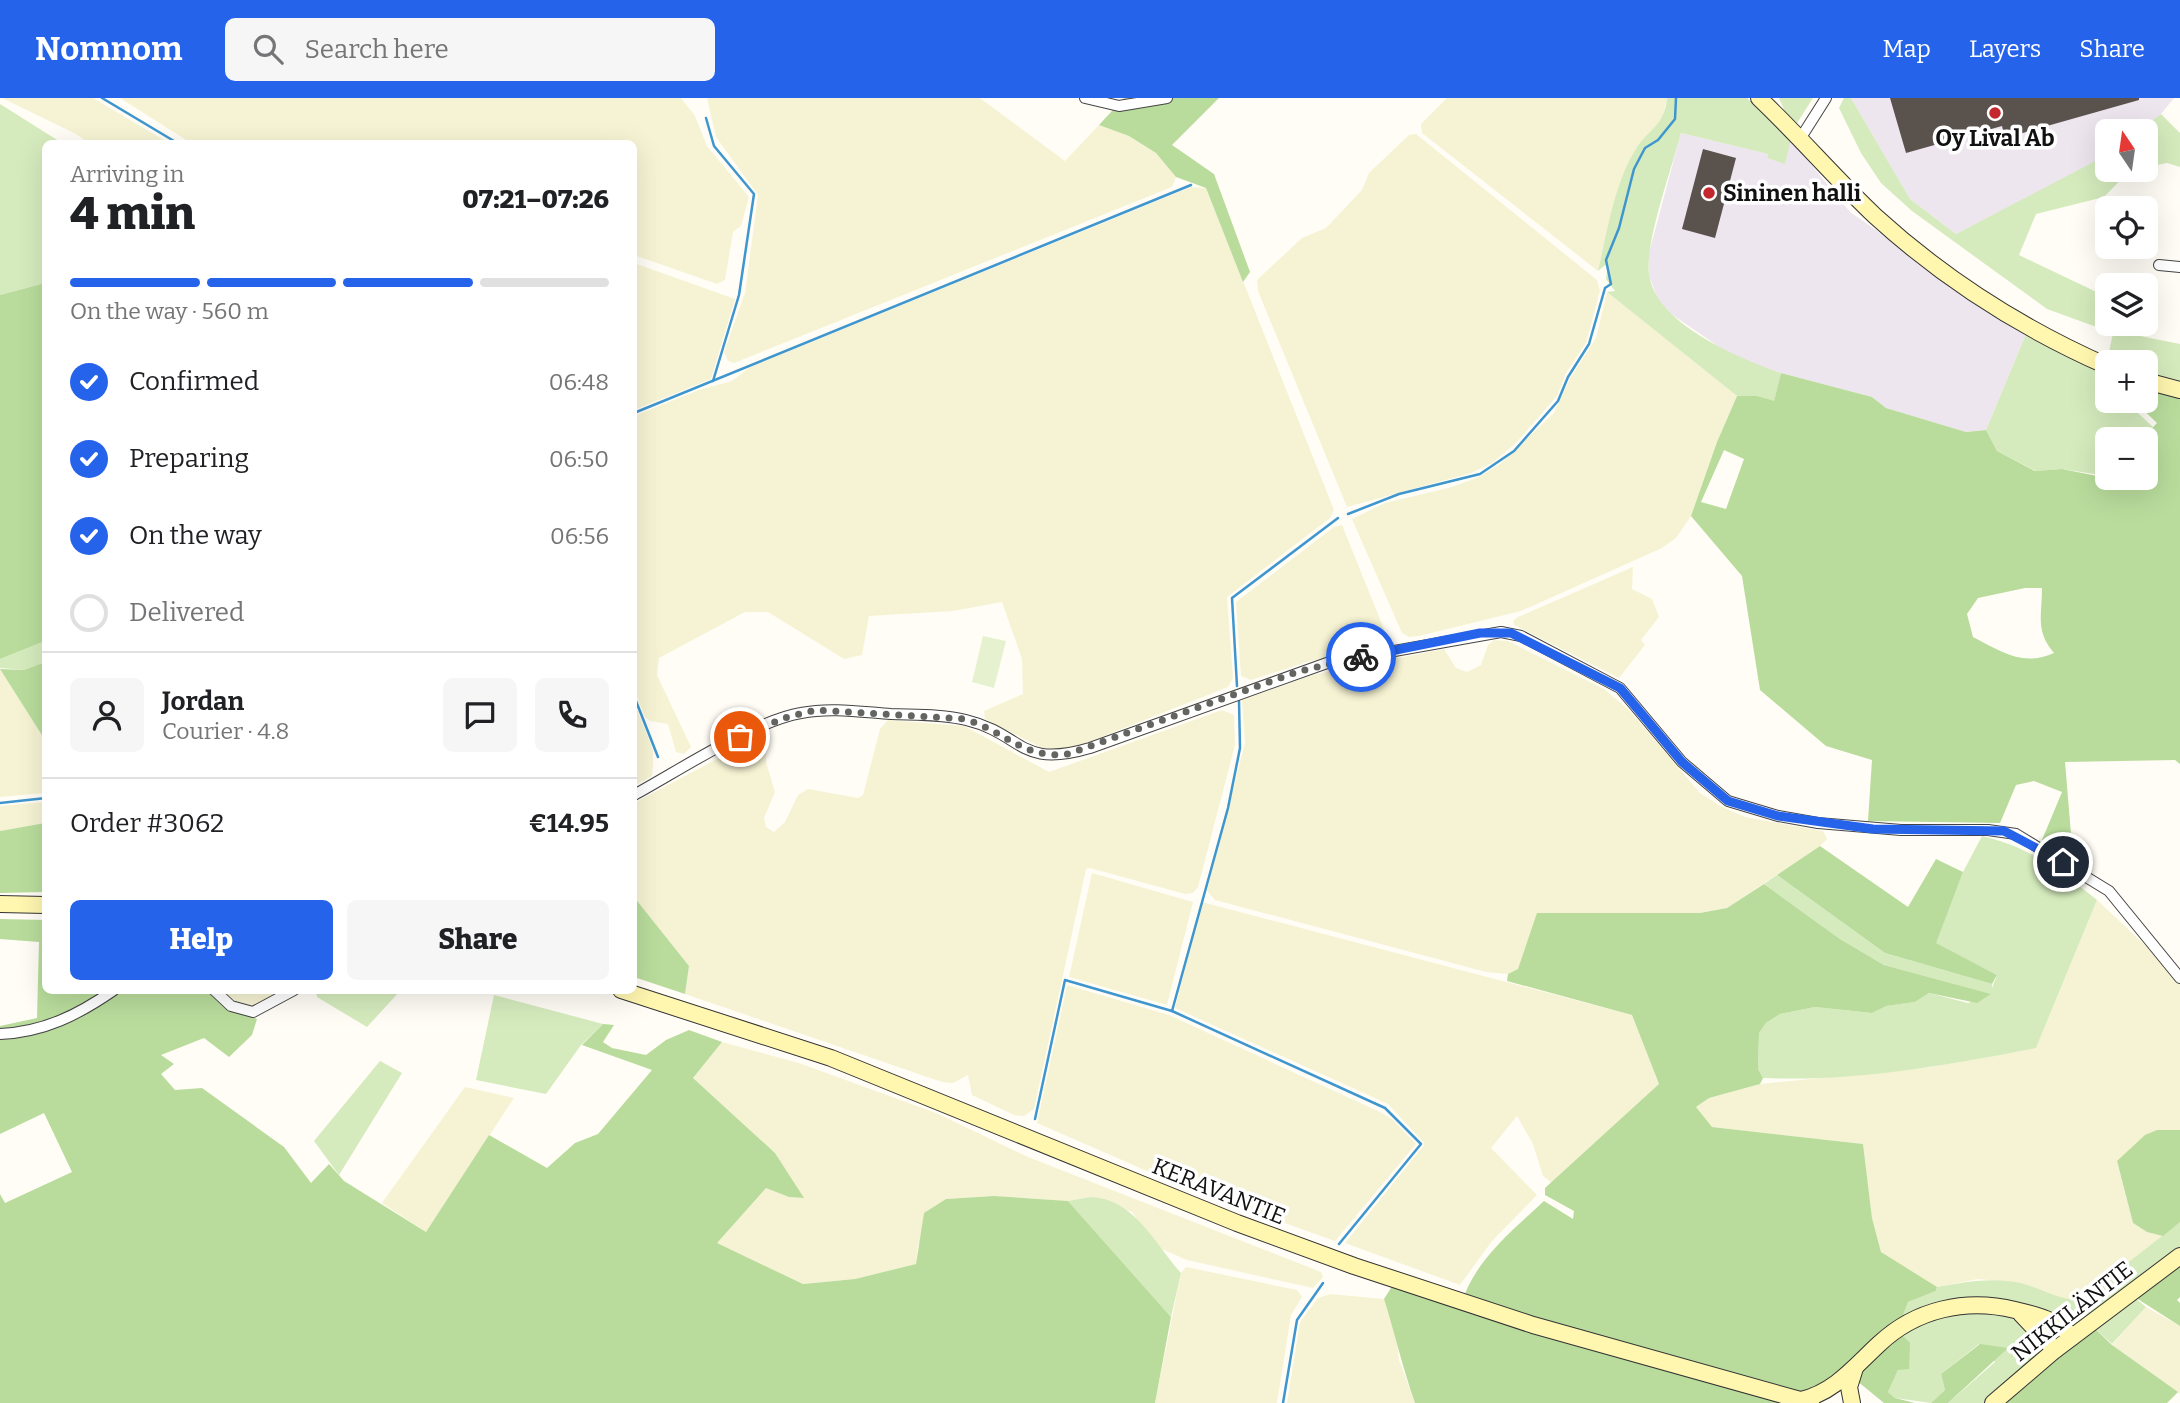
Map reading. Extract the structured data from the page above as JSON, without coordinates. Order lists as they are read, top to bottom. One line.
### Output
{"streets":{"main road":["KERAVANTIE","NIKKILÄNTIE"]},"places":["Oy Lival Ab","Sininen halli"],"north":"top","page":{"header":"Nomnom","search":"Search here","nav":["Map","Layers","Share"],"map_buttons":["+","−"],"heading":["4 min","Arriving in","07:21–07:26"],"panel":["Jordan","Courier · 4.8","Order #3062","€14.95"],"bar":"On the way · 560 m","list":[["Confirmed","06:48"],["Preparing","06:50"],["On the way","06:56"],"Delivered"],"buttons":["Help","Share"]}}
